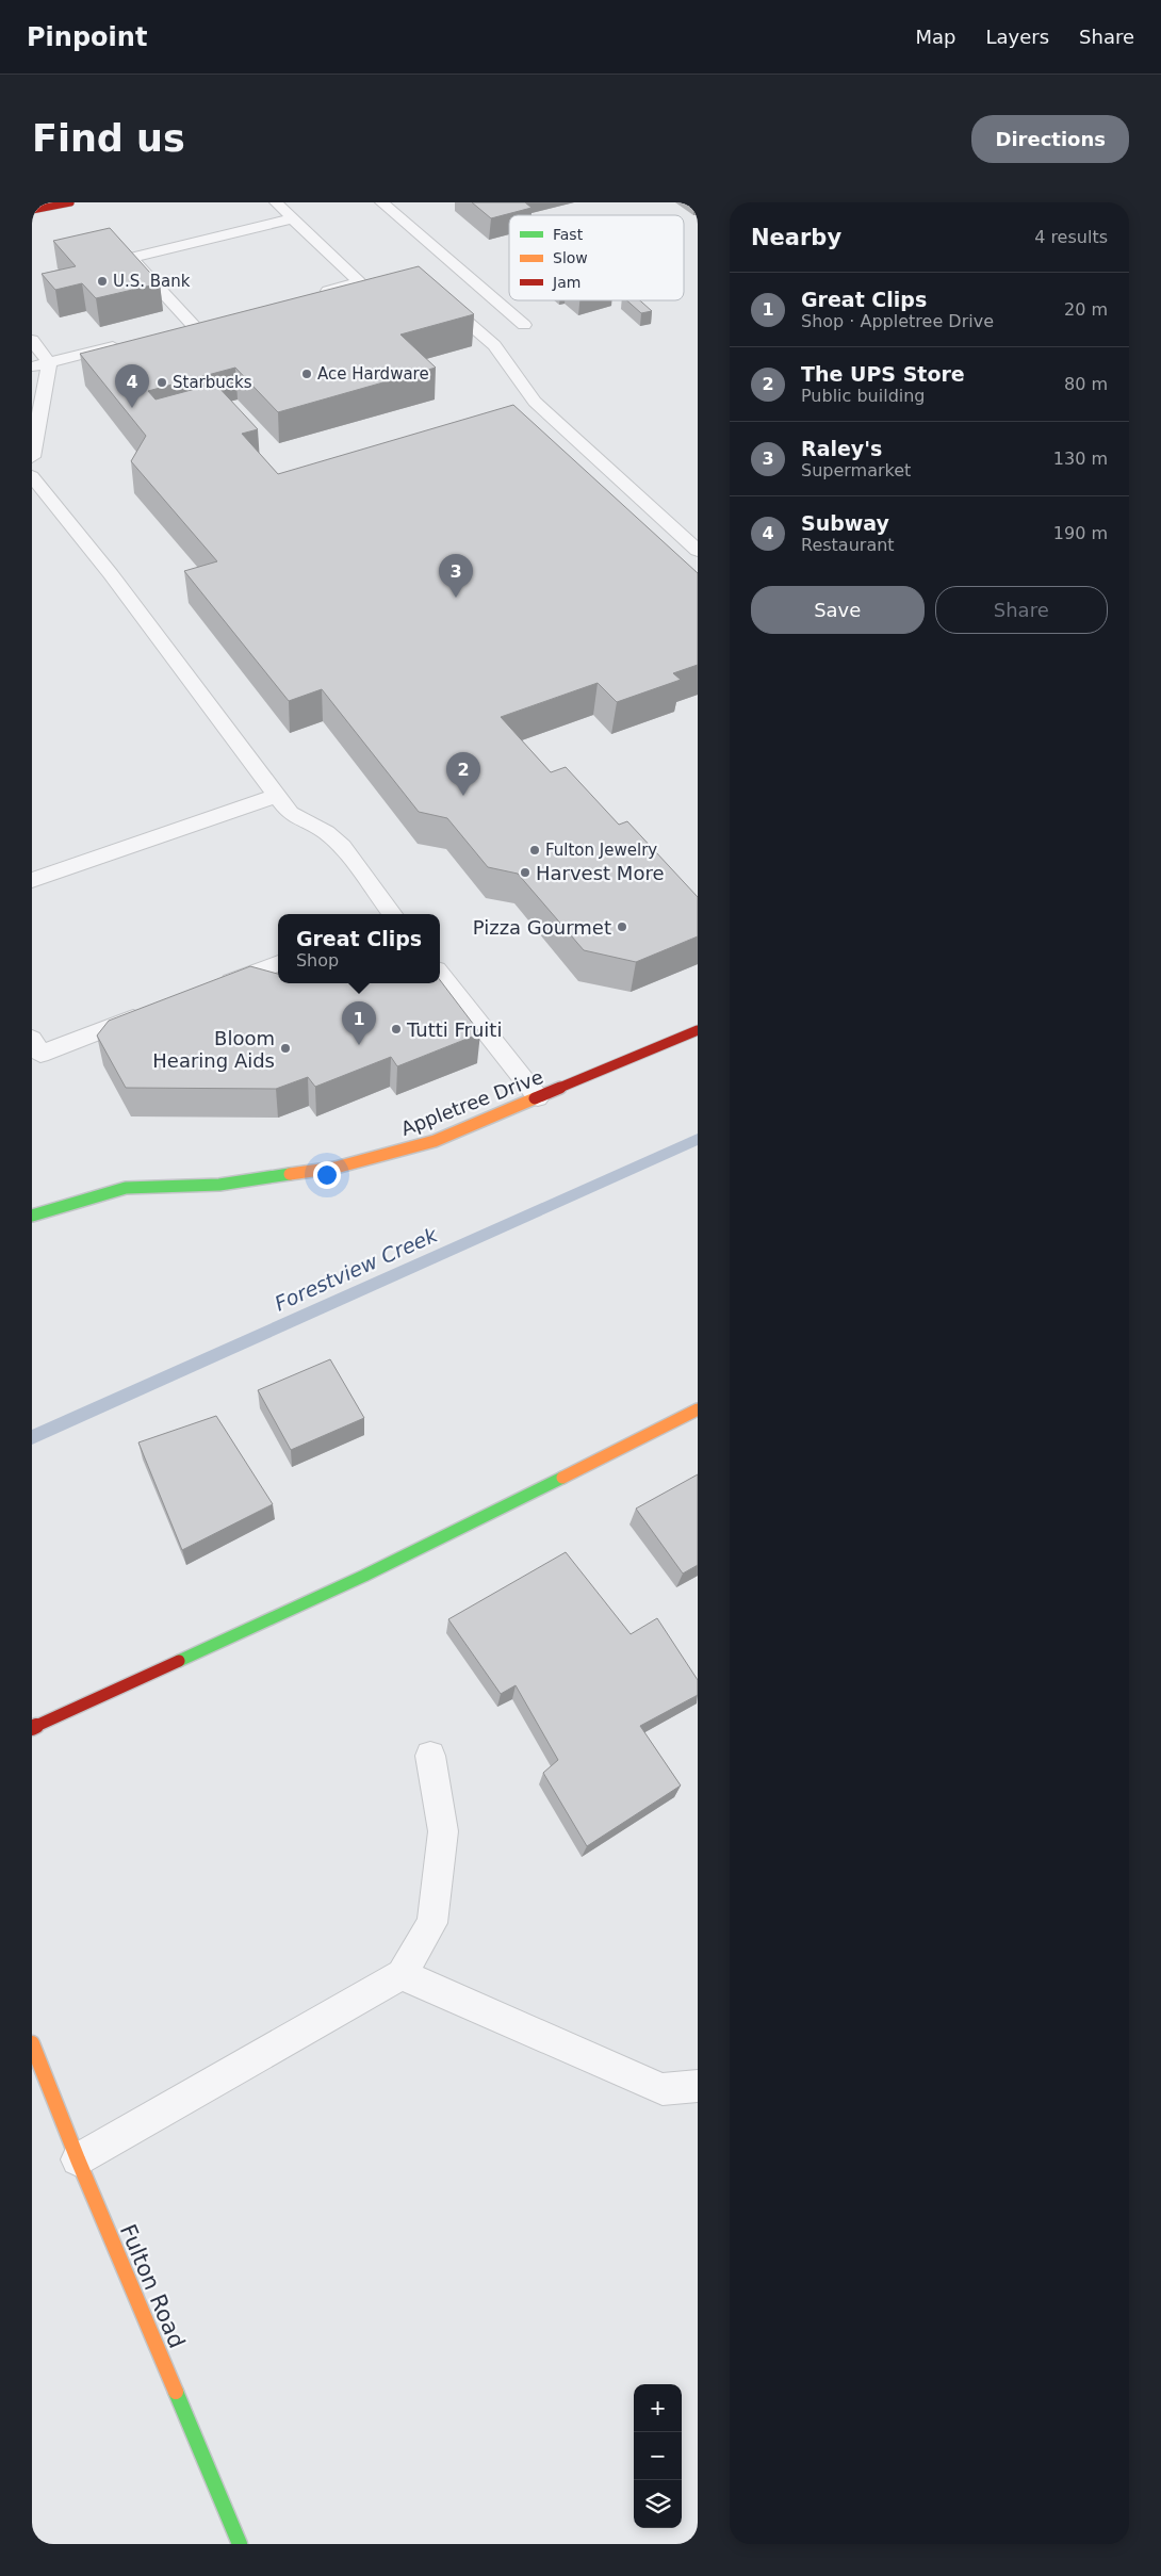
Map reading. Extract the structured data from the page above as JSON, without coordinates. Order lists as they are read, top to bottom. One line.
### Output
{"streets":{"street":["Appletree Drive","Fulton Road"]},"water":["Forestview Creek"],"places":["U.S. Bank","Ace Hardware","Starbucks","Fulton Jewelry","Harvest More","Pizza Gourmet","Tutti Fruiti","Bloom Hearing Aids"],"legend":["Fast","Slow","Jam"],"page":{"header":"Pinpoint","nav":["Map","Layers","Share"],"buttons":["Directions",["Save","Share"]],"title":"Find us","heading":["Nearby","4 results"],"list":[{"mark":"1","name":"Great Clips","note":"Shop · Appletree Drive","value":"20 m"},{"mark":"2","name":"The UPS Store","note":"Public building","value":"80 m"},{"mark":"3","name":"Raley's","note":"Supermarket","value":"130 m"},{"mark":"4","name":"Subway","note":"Restaurant","value":"190 m"}],"pins":["4","3","2","1"],"popup":["Great Clips","Shop"],"map_buttons":["+","−"]}}
